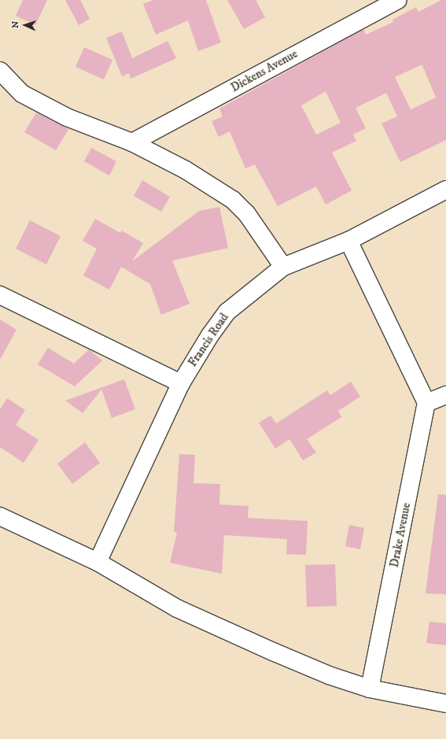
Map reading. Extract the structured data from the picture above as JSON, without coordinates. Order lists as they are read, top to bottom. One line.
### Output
{"streets":{"street":["Dickens Avenue","Francis Road","Drake Avenue"]},"north":"left"}
